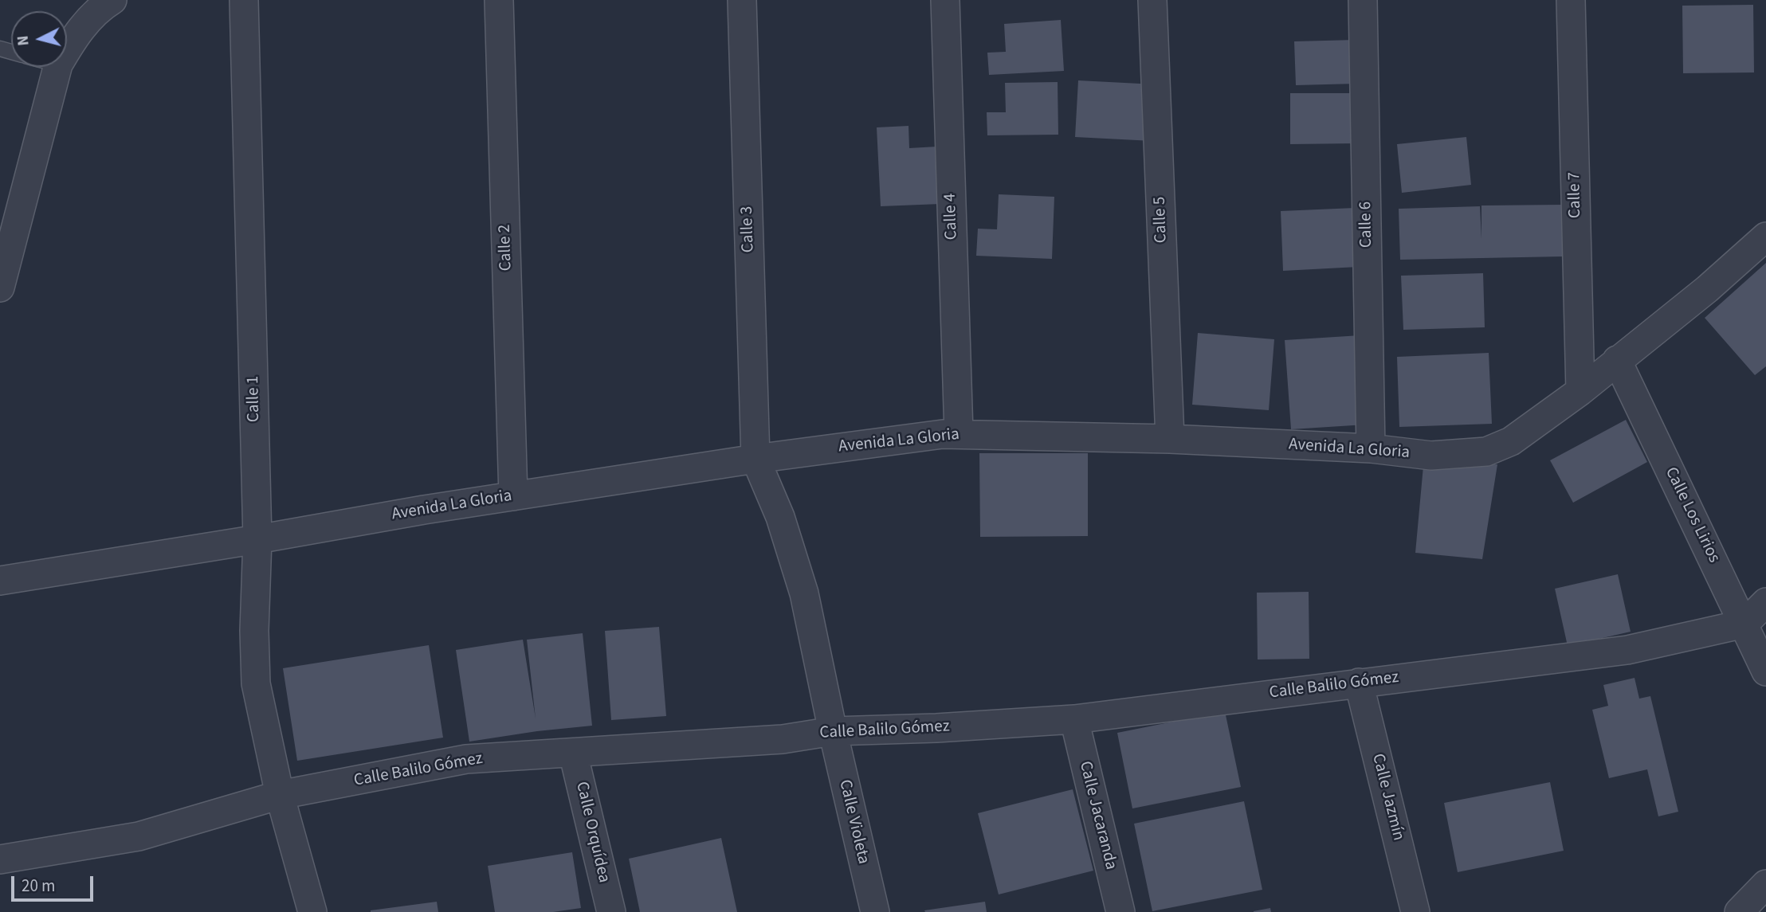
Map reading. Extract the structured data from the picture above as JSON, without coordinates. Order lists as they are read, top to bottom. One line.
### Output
{"streets":{"street":["Calle 7","Calle 4","Calle 5","Calle 6","Calle 3","Calle 2","Calle 1","Avenida La Gloria","Calle Los Lirios","Calle Balilo Gómez","Calle Jazmín","Calle Jacaranda","Calle Violeta","Calle Orquídea"]},"crossings":[["Calle 7","Avenida La Gloria"],["Calle 4","Avenida La Gloria"],["Calle 5","Avenida La Gloria"],["Calle 6","Avenida La Gloria"],["Calle 3","Avenida La Gloria"],["Calle 3","Calle Violeta"],["Calle 2","Avenida La Gloria"],["Calle 1","Avenida La Gloria"],["Calle 1","Calle Balilo Gómez"],["Avenida La Gloria","Calle Los Lirios"],["Avenida La Gloria","Calle Violeta"],["Calle Los Lirios","Calle Balilo Gómez"],["Calle Balilo Gómez","Calle Jazmín"],["Calle Balilo Gómez","Calle Jacaranda"],["Calle Balilo Gómez","Calle Violeta"],["Calle Balilo Gómez","Calle Orquídea"]],"scale_bar":"20 m","north":"left"}
